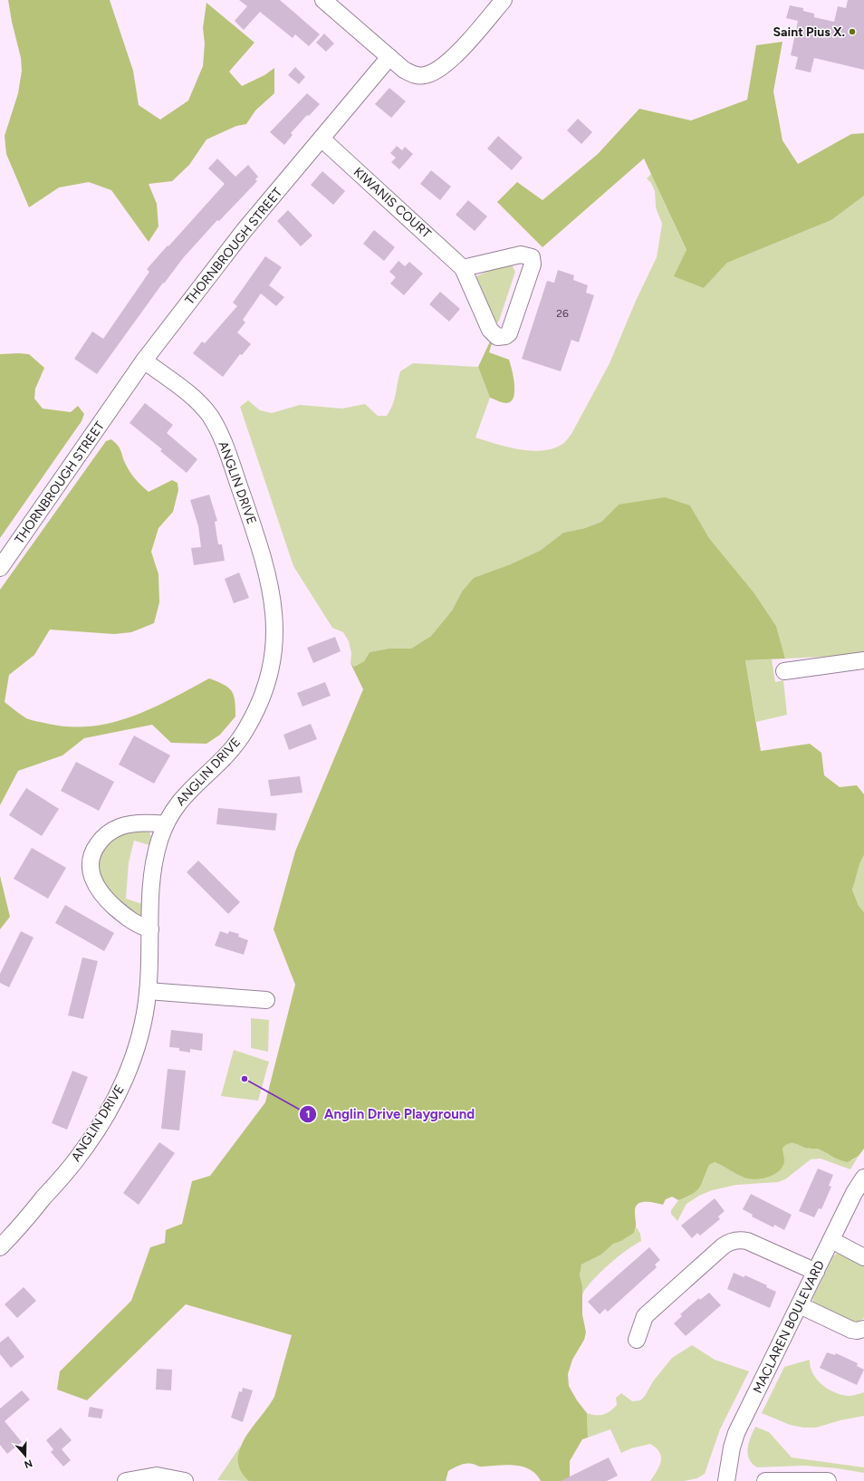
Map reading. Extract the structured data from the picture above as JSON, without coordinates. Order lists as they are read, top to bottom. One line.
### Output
{"streets":{"street":["KIWANIS COURT","THORNBROUGH STREET","ANGLIN DRIVE","MACLAREN BOULEVARD"]},"crossings":[["KIWANIS COURT","THORNBROUGH STREET"],["THORNBROUGH STREET","ANGLIN DRIVE"]],"places":["Saint Pius X.","Anglin Drive Playground"],"house_numbers":["26"],"north":"bottom"}
